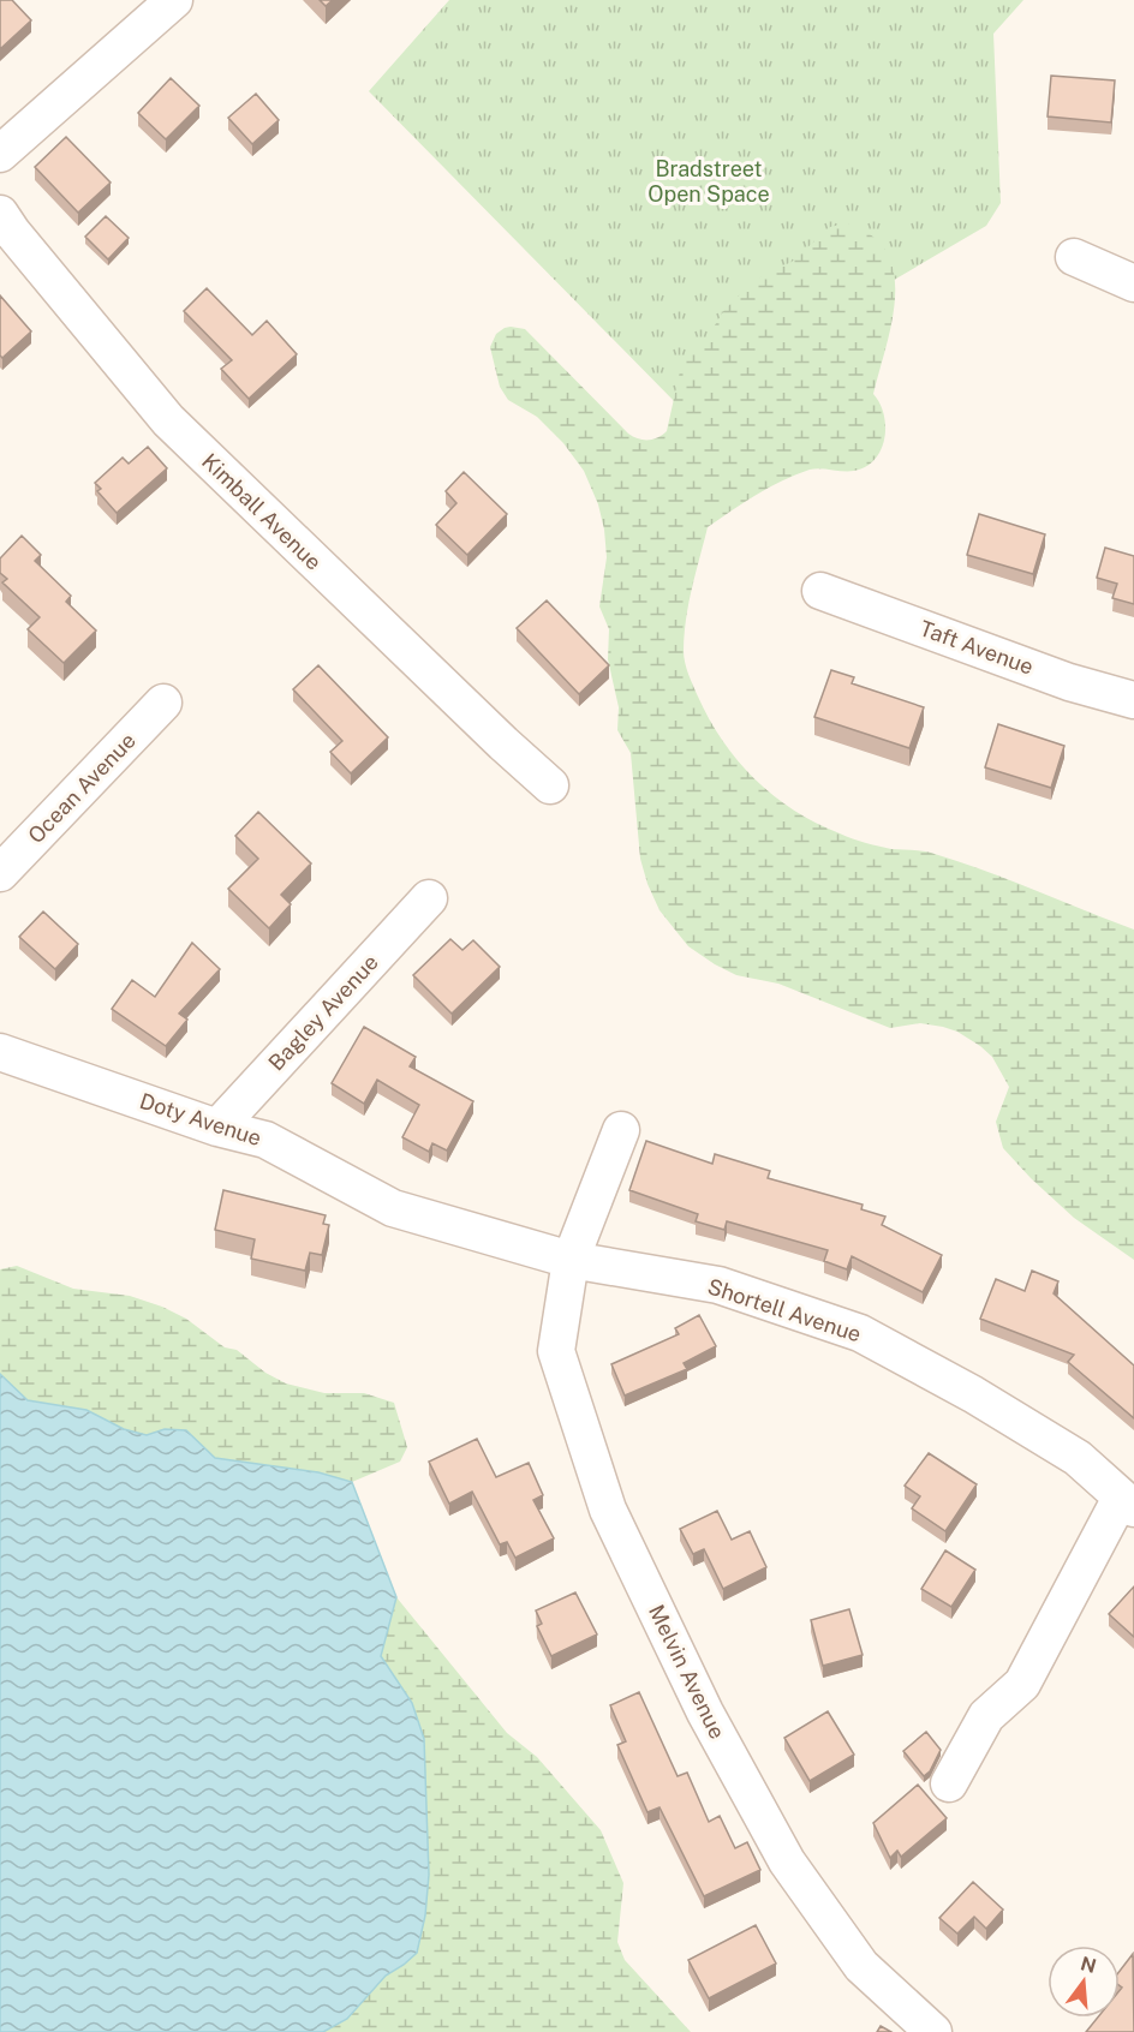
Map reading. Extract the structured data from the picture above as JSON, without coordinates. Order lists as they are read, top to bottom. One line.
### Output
{"streets":{"street":["Kimball Avenue","Taft Avenue","Ocean Avenue","Bagley Avenue","Doty Avenue","Shortell Avenue","Melvin Avenue"]},"crossings":[["Bagley Avenue","Doty Avenue"],["Doty Avenue","Shortell Avenue"],["Shortell Avenue","Melvin Avenue"]],"parks":["Bradstreet Open Space"],"north":"top"}
